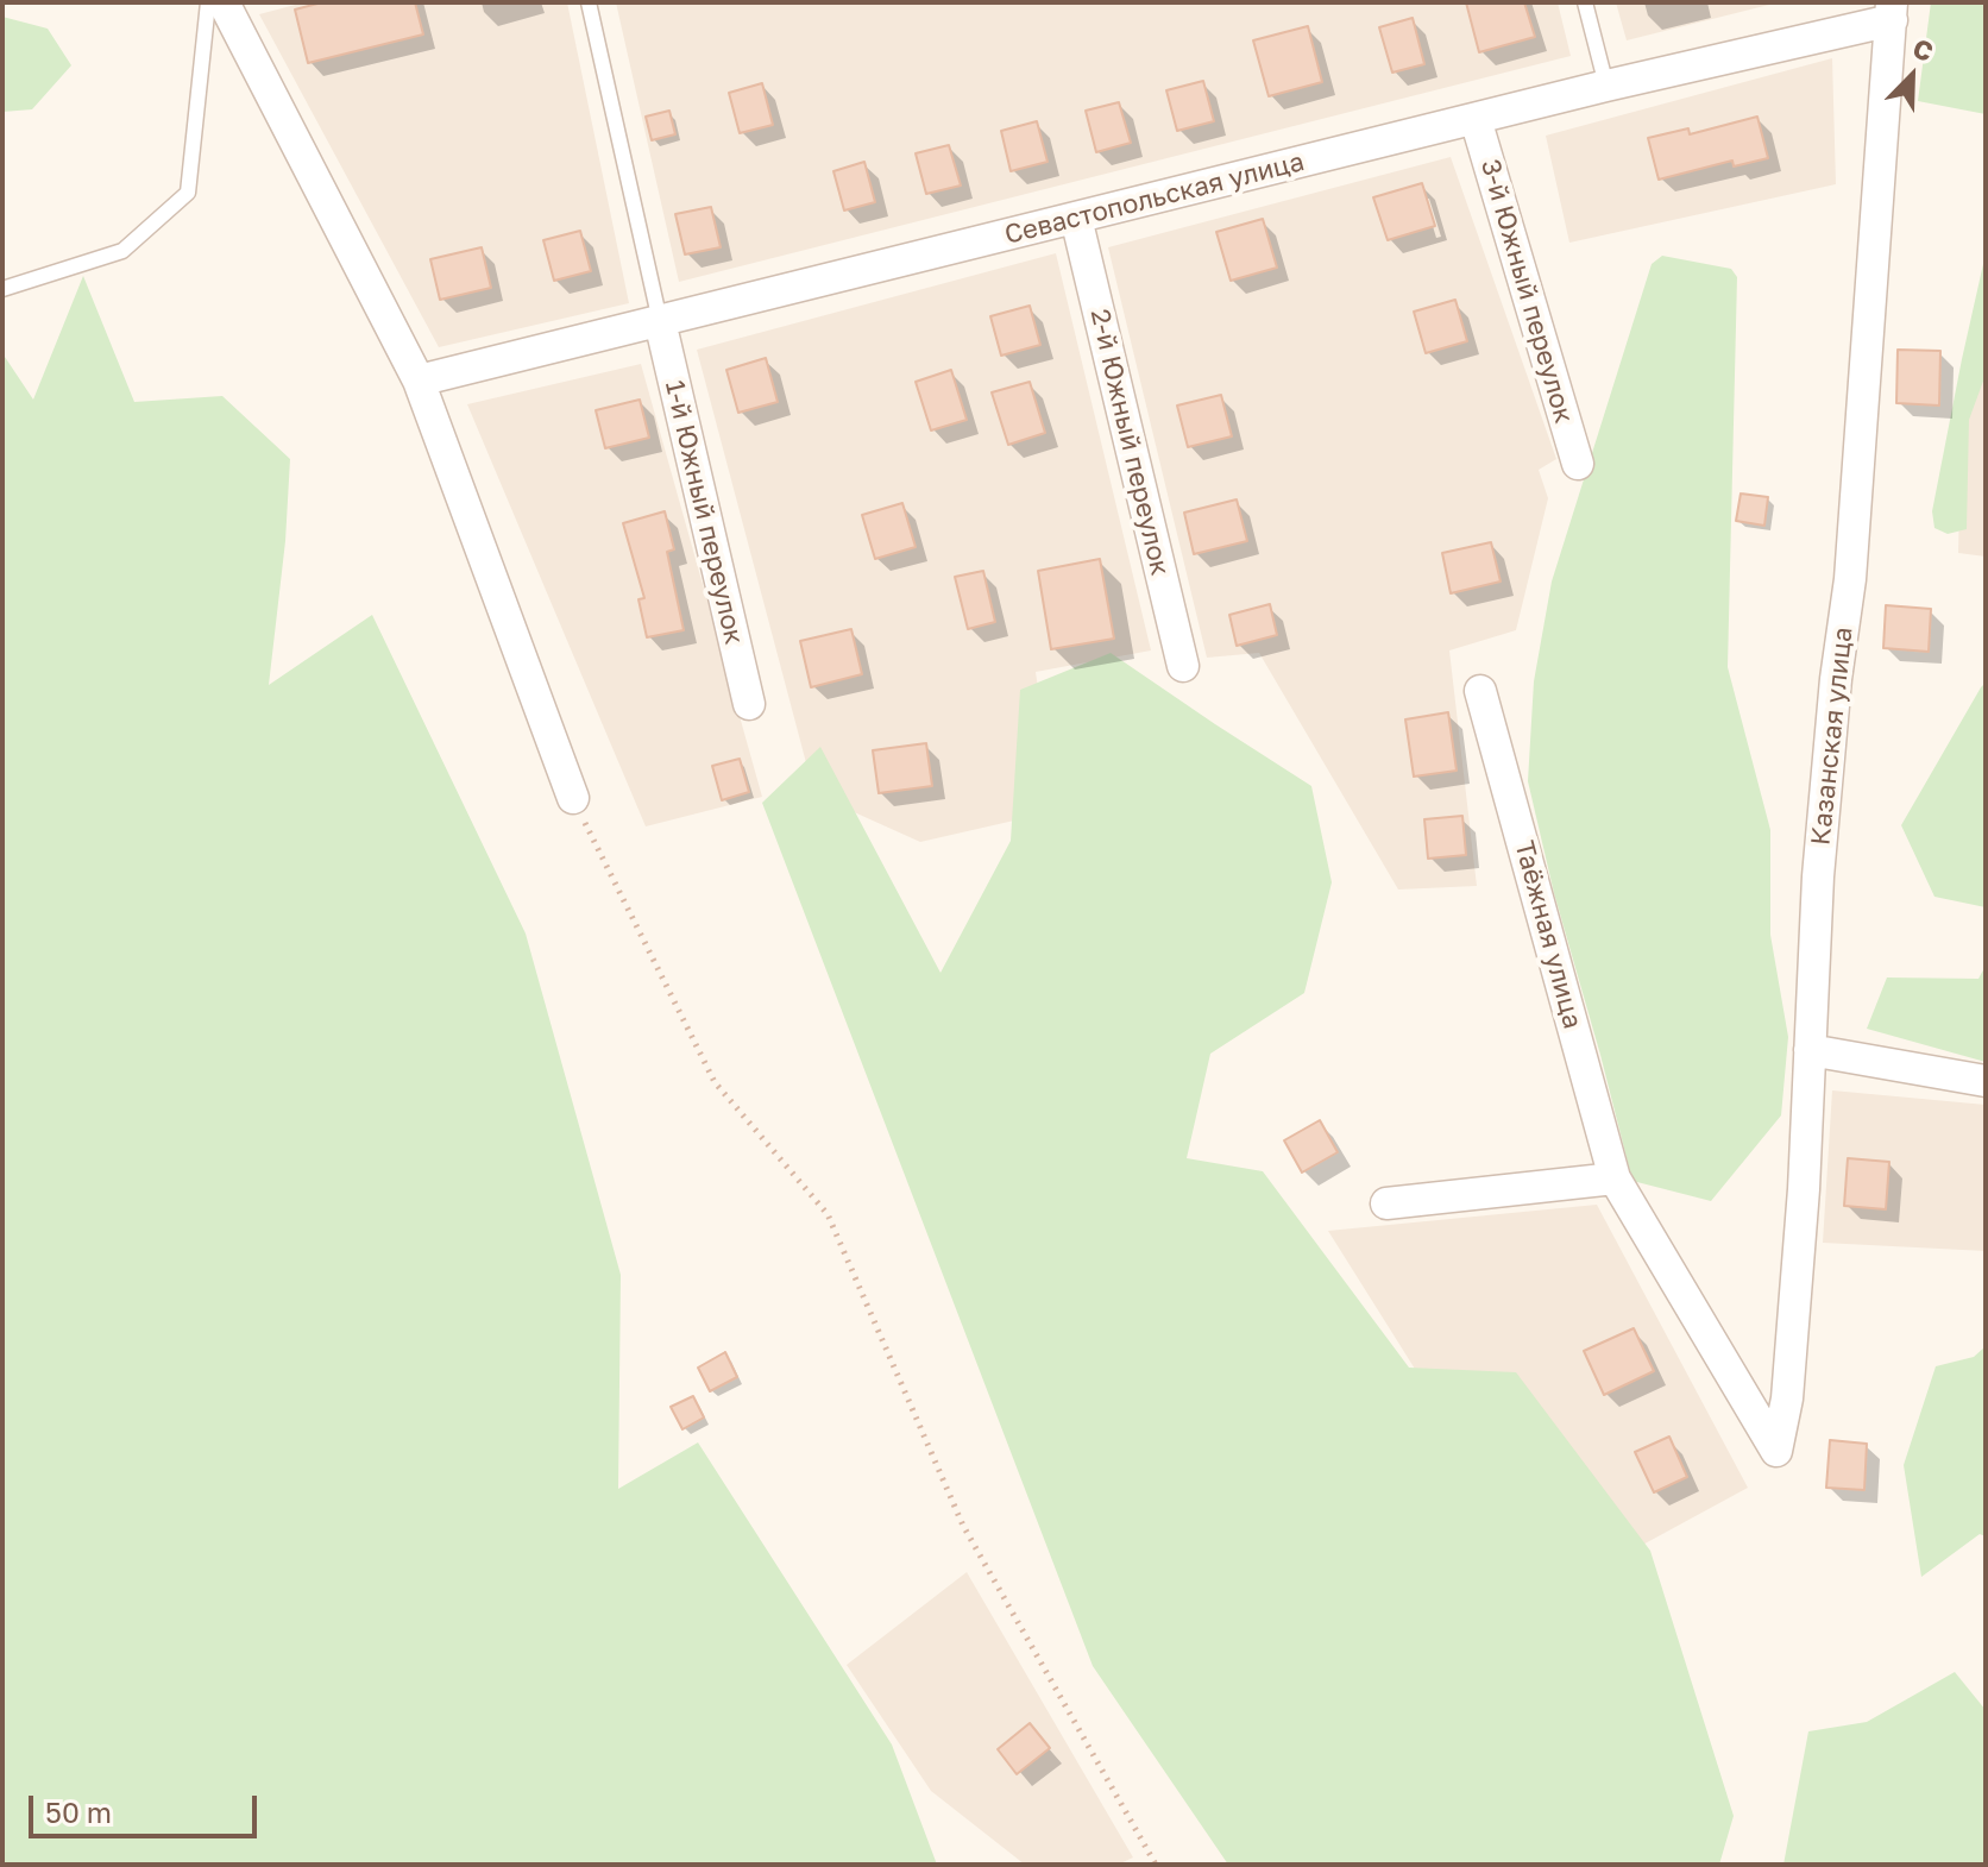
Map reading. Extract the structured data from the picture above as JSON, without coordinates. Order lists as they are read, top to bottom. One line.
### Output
{"streets":{"street":["Севастопольская улица","3-й Южный переулок","2-й Южный переулок","1-й Южный переулок","Казанская улица","Таёжная улица"]},"crossings":[["Севастопольская улица","3-й Южный переулок"],["Севастопольская улица","2-й Южный переулок"],["Севастопольская улица","1-й Южный переулок"],["Севастопольская улица","Казанская улица"],["Казанская улица","Таёжная улица"]],"scale_bar":"50 m","north":"top right"}
